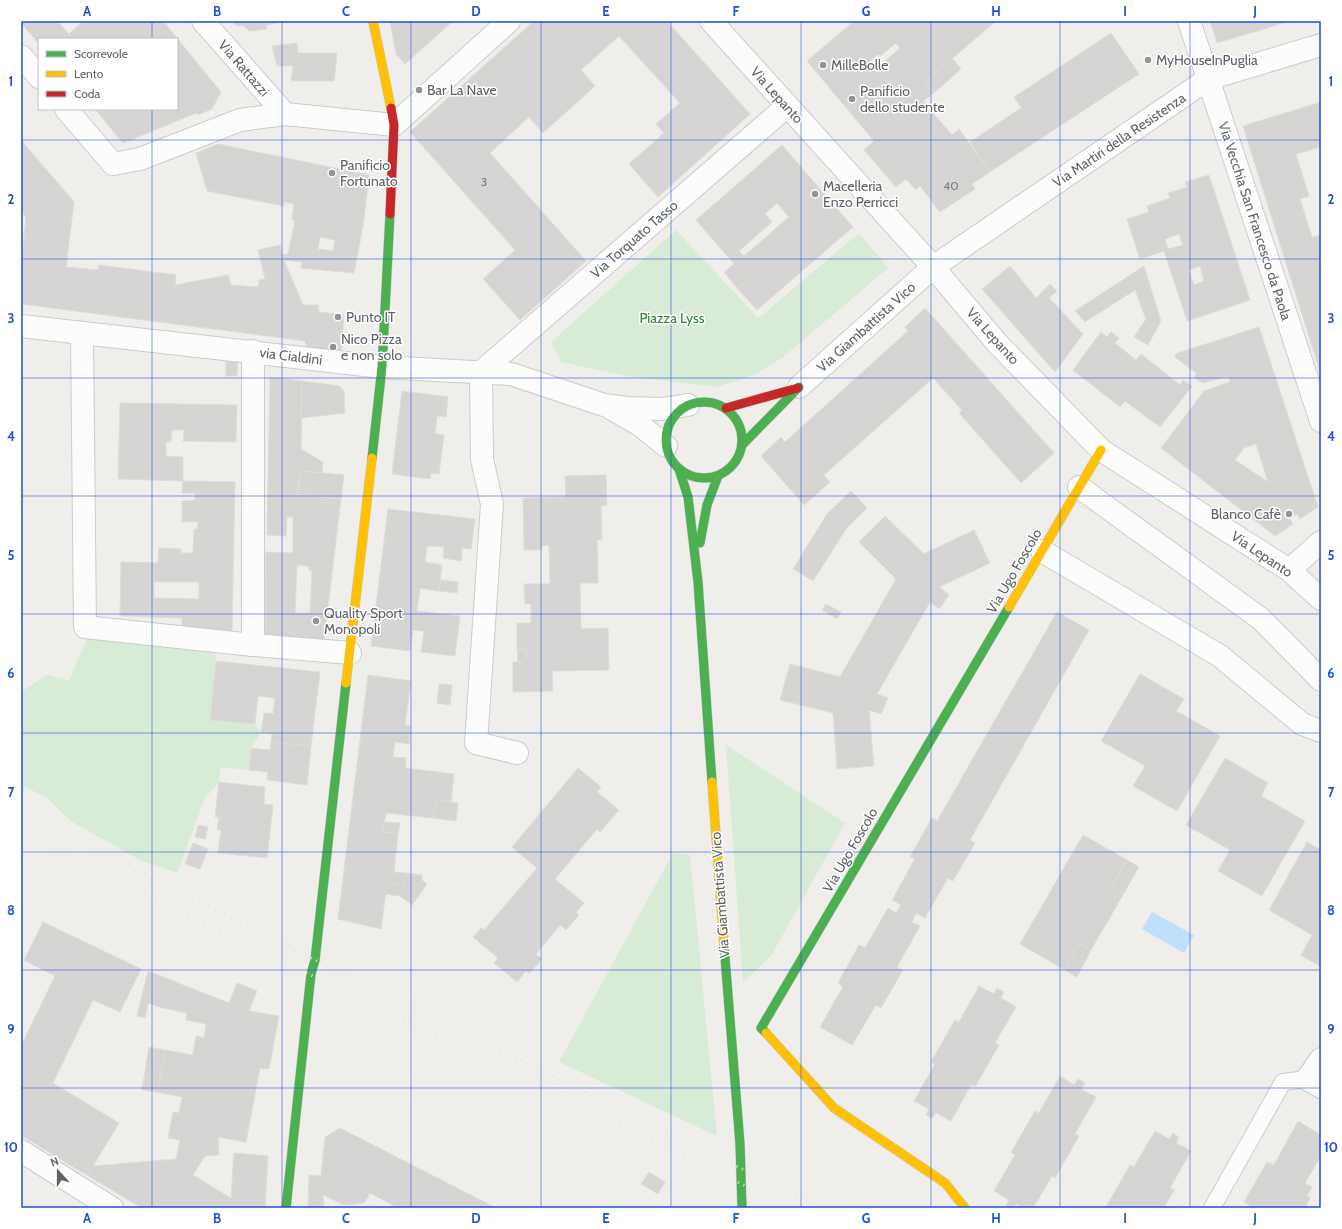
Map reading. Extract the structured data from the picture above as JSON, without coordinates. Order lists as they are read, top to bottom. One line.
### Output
{"streets":{"street":["Via Rattazzi","Via Lepanto","Via Martiri della Resistenza","Via Vecchia San Francesco da Paola","Via Torquato Tasso","Via Giambattista Vico","via Cialdini","Via Ugo Foscolo"]},"crossings":[["Via Lepanto","Via Martiri della Resistenza"],["Via Lepanto","Via Torquato Tasso"],["Via Lepanto","Via Giambattista Vico"],["Via Lepanto","Via Ugo Foscolo"],["Via Martiri della Resistenza","Via Vecchia San Francesco da Paola"],["Via Martiri della Resistenza","Via Giambattista Vico"],["Via Torquato Tasso","via Cialdini"],["Via Giambattista Vico","via Cialdini"]],"parks":["Piazza Lyss"],"places":["MyHouseInPuglia","MilleBolle","Bar La Nave","Panificio dello studente","Panificio Fortunato","Macelleria Enzo Perricci","Punto IT","Nico Pizza e non solo","Blanco Cafè","Quality Sport Monopoli"],"house_numbers":["3","40"],"legend":["Scorrevole","Lento","Coda"],"north":"top","grid":{"columns":["A","B","C","D","E","F","G","H","I","J"],"rows":["1","2","3","4","5","6","7","8","9","10"]}}
